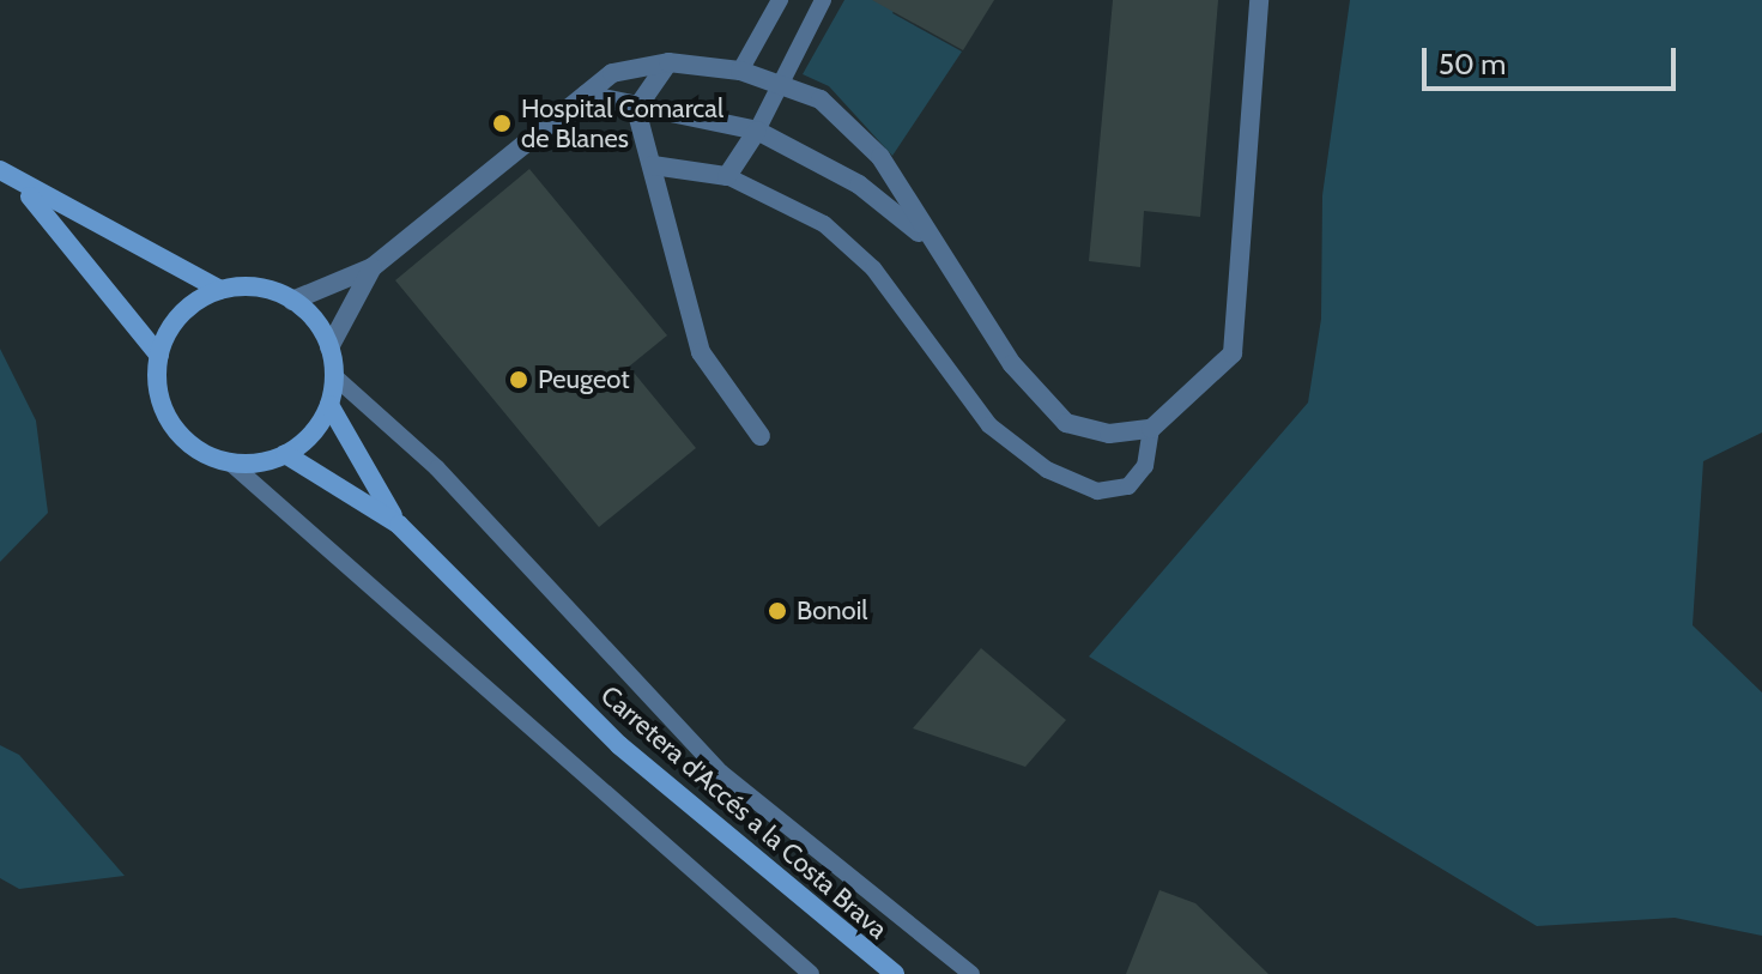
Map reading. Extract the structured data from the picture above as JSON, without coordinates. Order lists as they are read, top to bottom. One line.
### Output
{"streets":{"main road":["Carretera d'Accés a la Costa Brava"]},"places":["Hospital Comarcal de Blanes","Peugeot","Bonoil"],"scale_bar":"50 m"}
